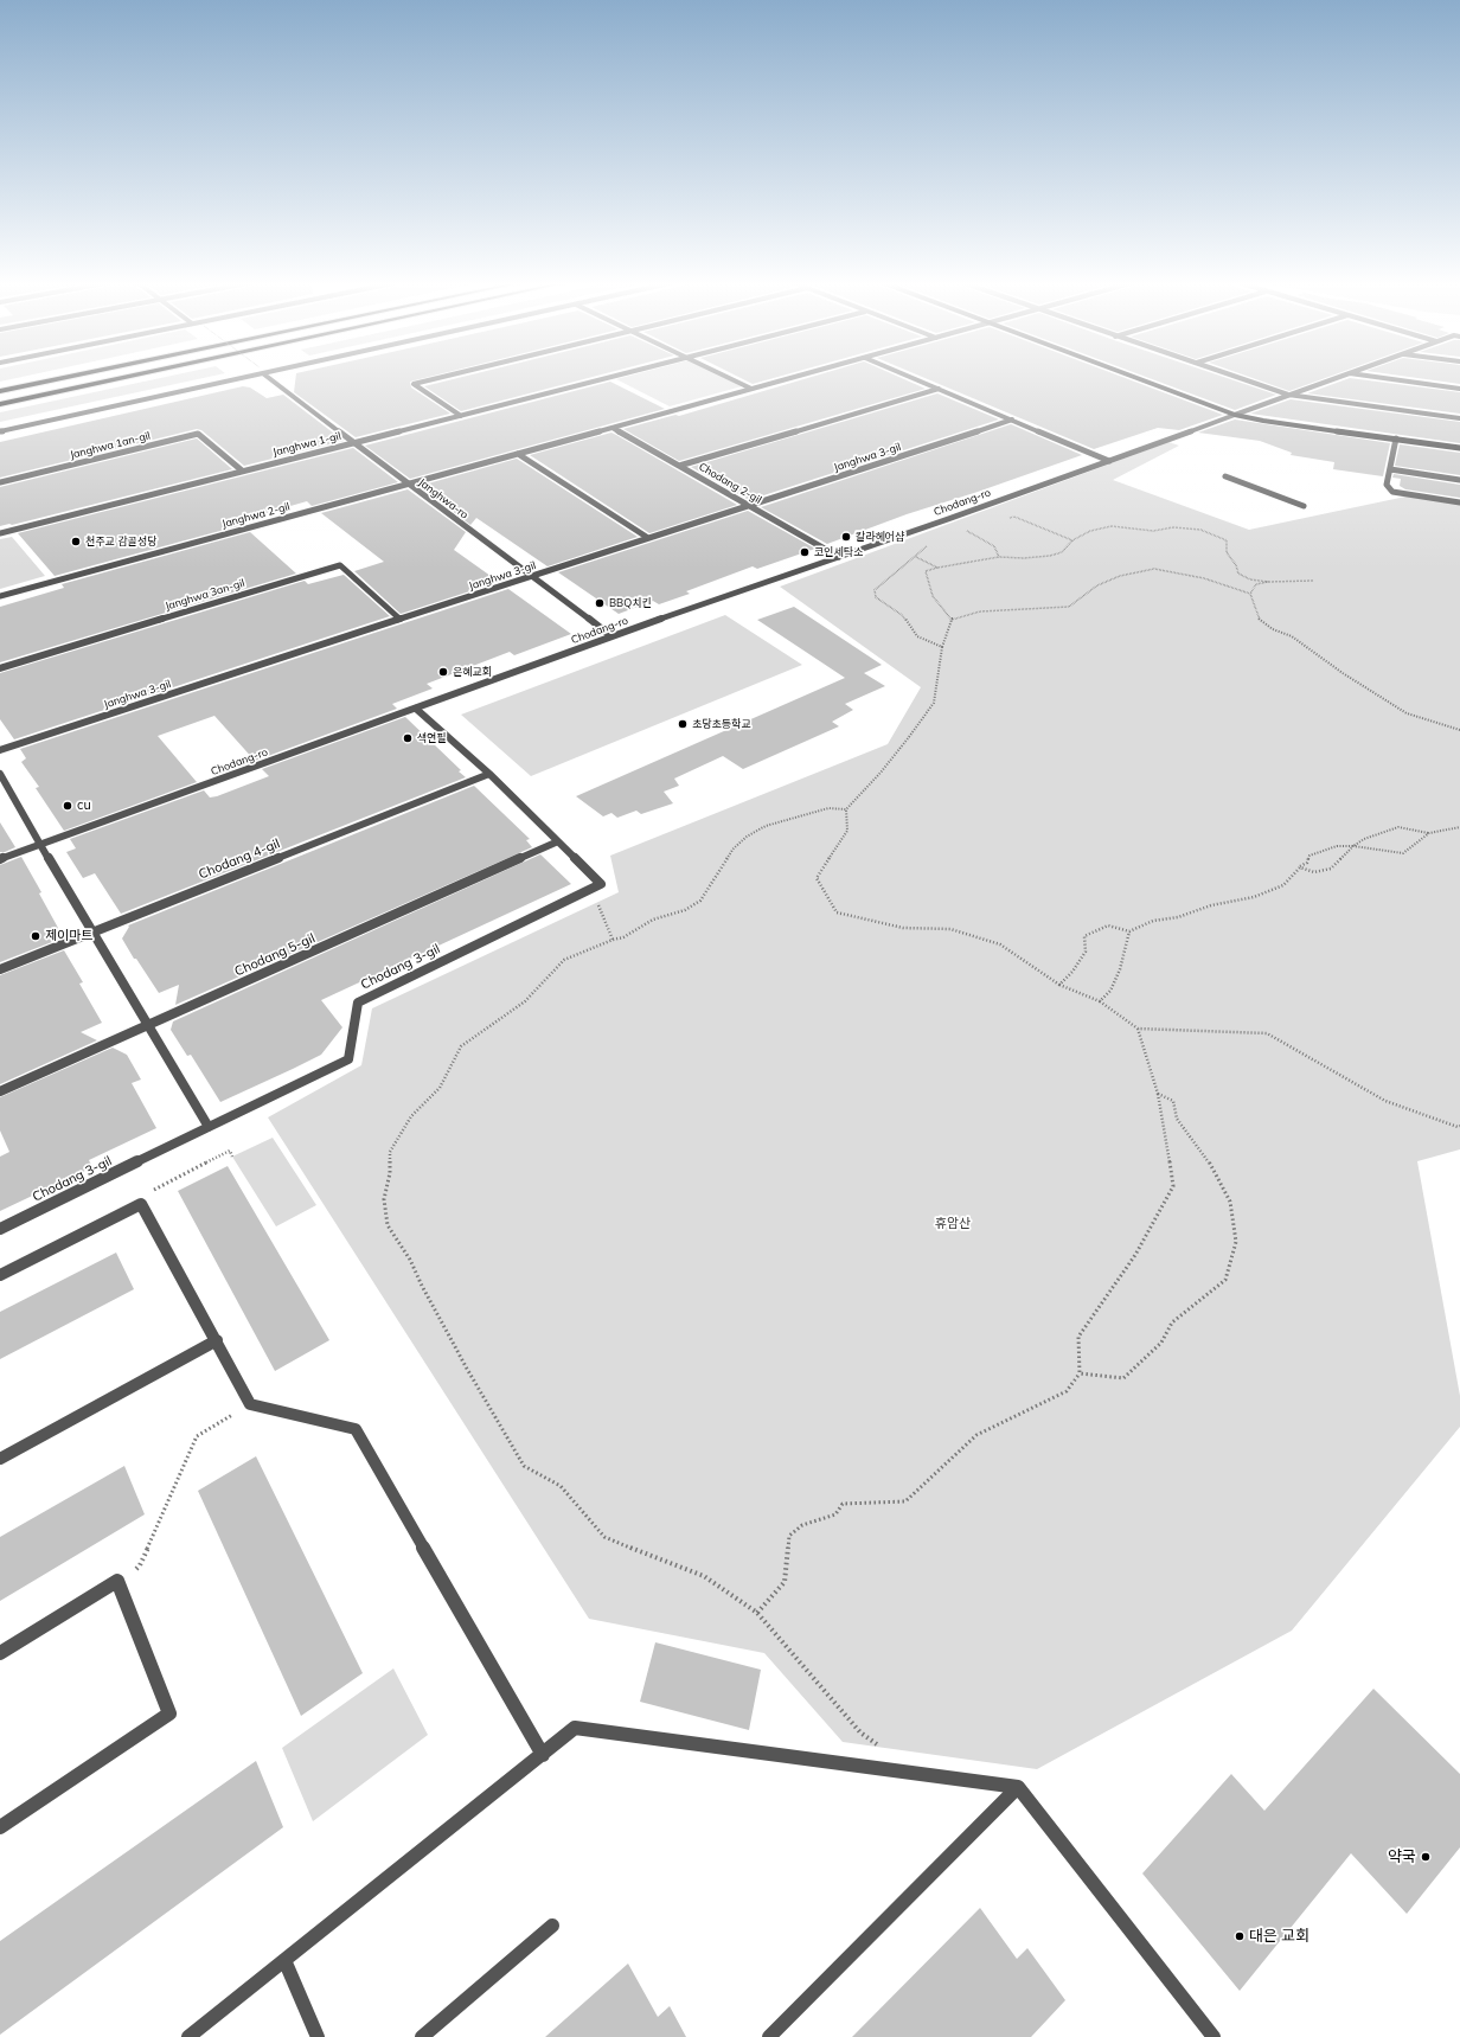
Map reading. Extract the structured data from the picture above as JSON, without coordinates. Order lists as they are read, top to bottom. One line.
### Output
{"streets":{"street":["Janghwa 1-gil","Janghwa 1an-gil","Janghwa 3-gil","Chodang 2-gil","Janghwa-ro","Chodang-ro","Janghwa 2-gil","Janghwa 3an-gil","Chodang 4-gil","Chodang 5-gil","Chodang 3-gil"]},"crossings":[["Janghwa 1-gil","Janghwa 1an-gil"],["Janghwa 1-gil","Janghwa-ro"],["Janghwa 3-gil","Chodang 2-gil"],["Janghwa 3-gil","Janghwa-ro"],["Janghwa 3-gil","Janghwa 3an-gil"],["Chodang 2-gil","Chodang-ro"],["Chodang 2-gil","Janghwa 2-gil"],["Janghwa-ro","Chodang-ro"],["Janghwa-ro","Janghwa 2-gil"],["Chodang-ro","Chodang 3-gil"],["Chodang 4-gil","Chodang 3-gil"],["Chodang 5-gil","Chodang 3-gil"]],"parks":["휴암산"],"places":["칼라헤어샵","천주교 감골성당","코인세탁소","BBQ치킨","은혜교회","초당초등학교","색연필","cu","제이마트","약국","대은 교회"]}
